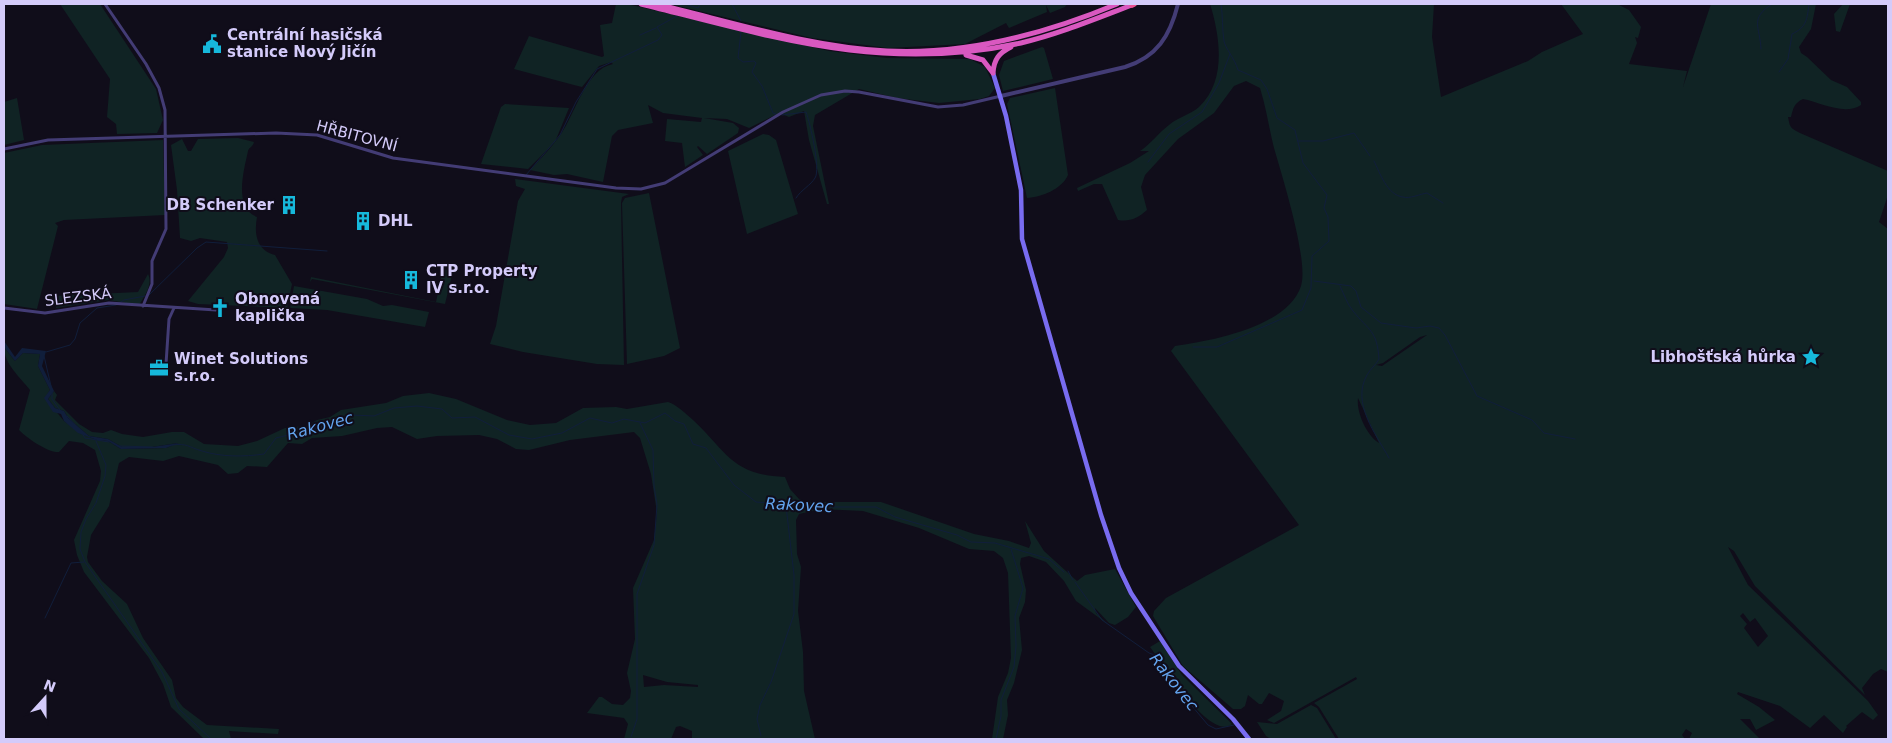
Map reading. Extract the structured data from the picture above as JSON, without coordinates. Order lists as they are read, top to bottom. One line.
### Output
{"streets":{"street":["HŘBITOVNÍ","SLEZSKÁ"]},"water":["Rakovec"],"places":{"public building":["Centrální hasičská stanice Nový Jičín"],"building":["DB Schenker","DHL","CTP Property IV s.r.o."],"church":["Obnovená kaplička"],"place":["Libhošťská hůrka"],"office":["Winet Solutions s.r.o."]},"north":"top"}
